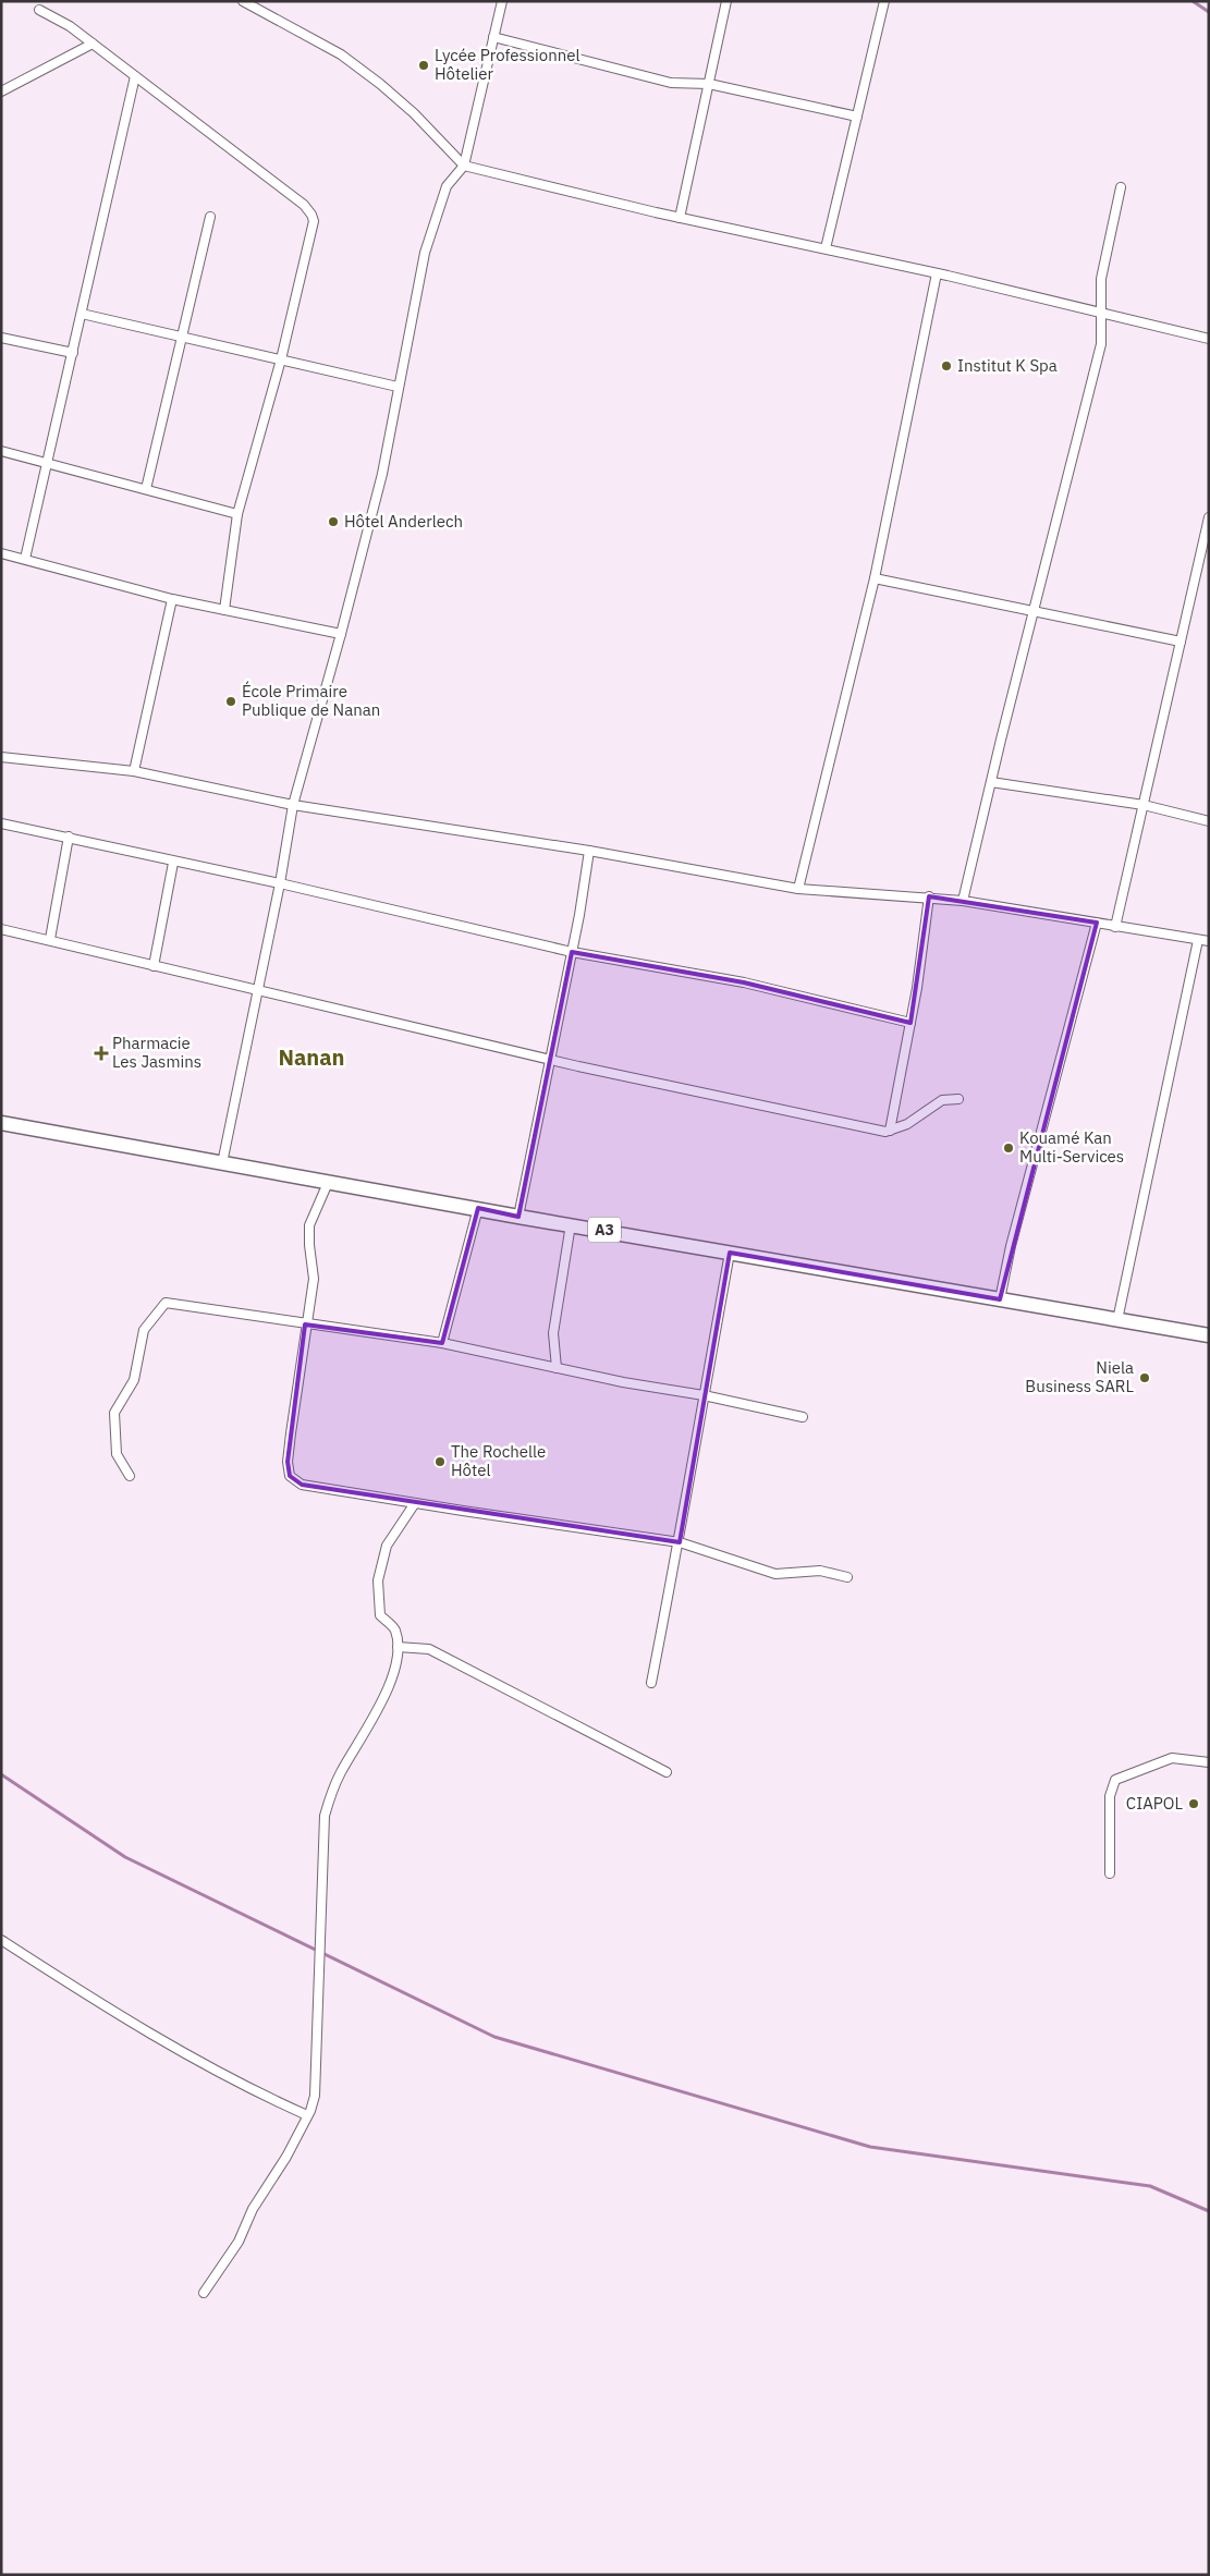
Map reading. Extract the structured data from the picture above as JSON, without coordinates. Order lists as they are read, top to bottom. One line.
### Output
{"streets":{"highway":["A3"]},"districts":["Nanan"],"places":{"other":["Lycée Professionnel Hôtelier","Institut K Spa","Hôtel Anderlech","École Primaire Publique de Nanan","Kouamé Kan Multi-Services","Niela Business SARL","The Rochelle Hôtel","CIAPOL"],"health":["Pharmacie Les Jasmins"]}}
